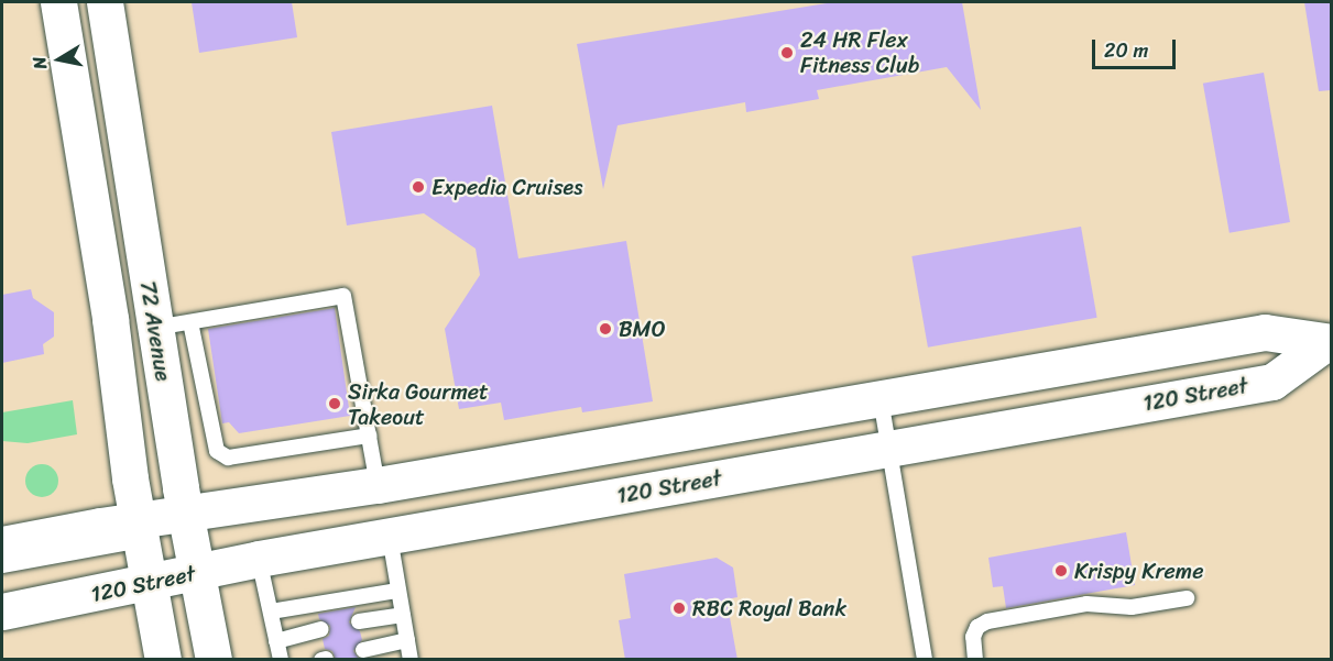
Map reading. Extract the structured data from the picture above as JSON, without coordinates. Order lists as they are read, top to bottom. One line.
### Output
{"streets":{"main road":["72 Avenue","120 Street"]},"crossings":[["72 Avenue","120 Street"]],"places":["24 HR Flex Fitness Club","Expedia Cruises","BMO","Sirka Gourmet Takeout","Krispy Kreme","RBC Royal Bank"],"scale_bar":"20 m","north":"left"}
